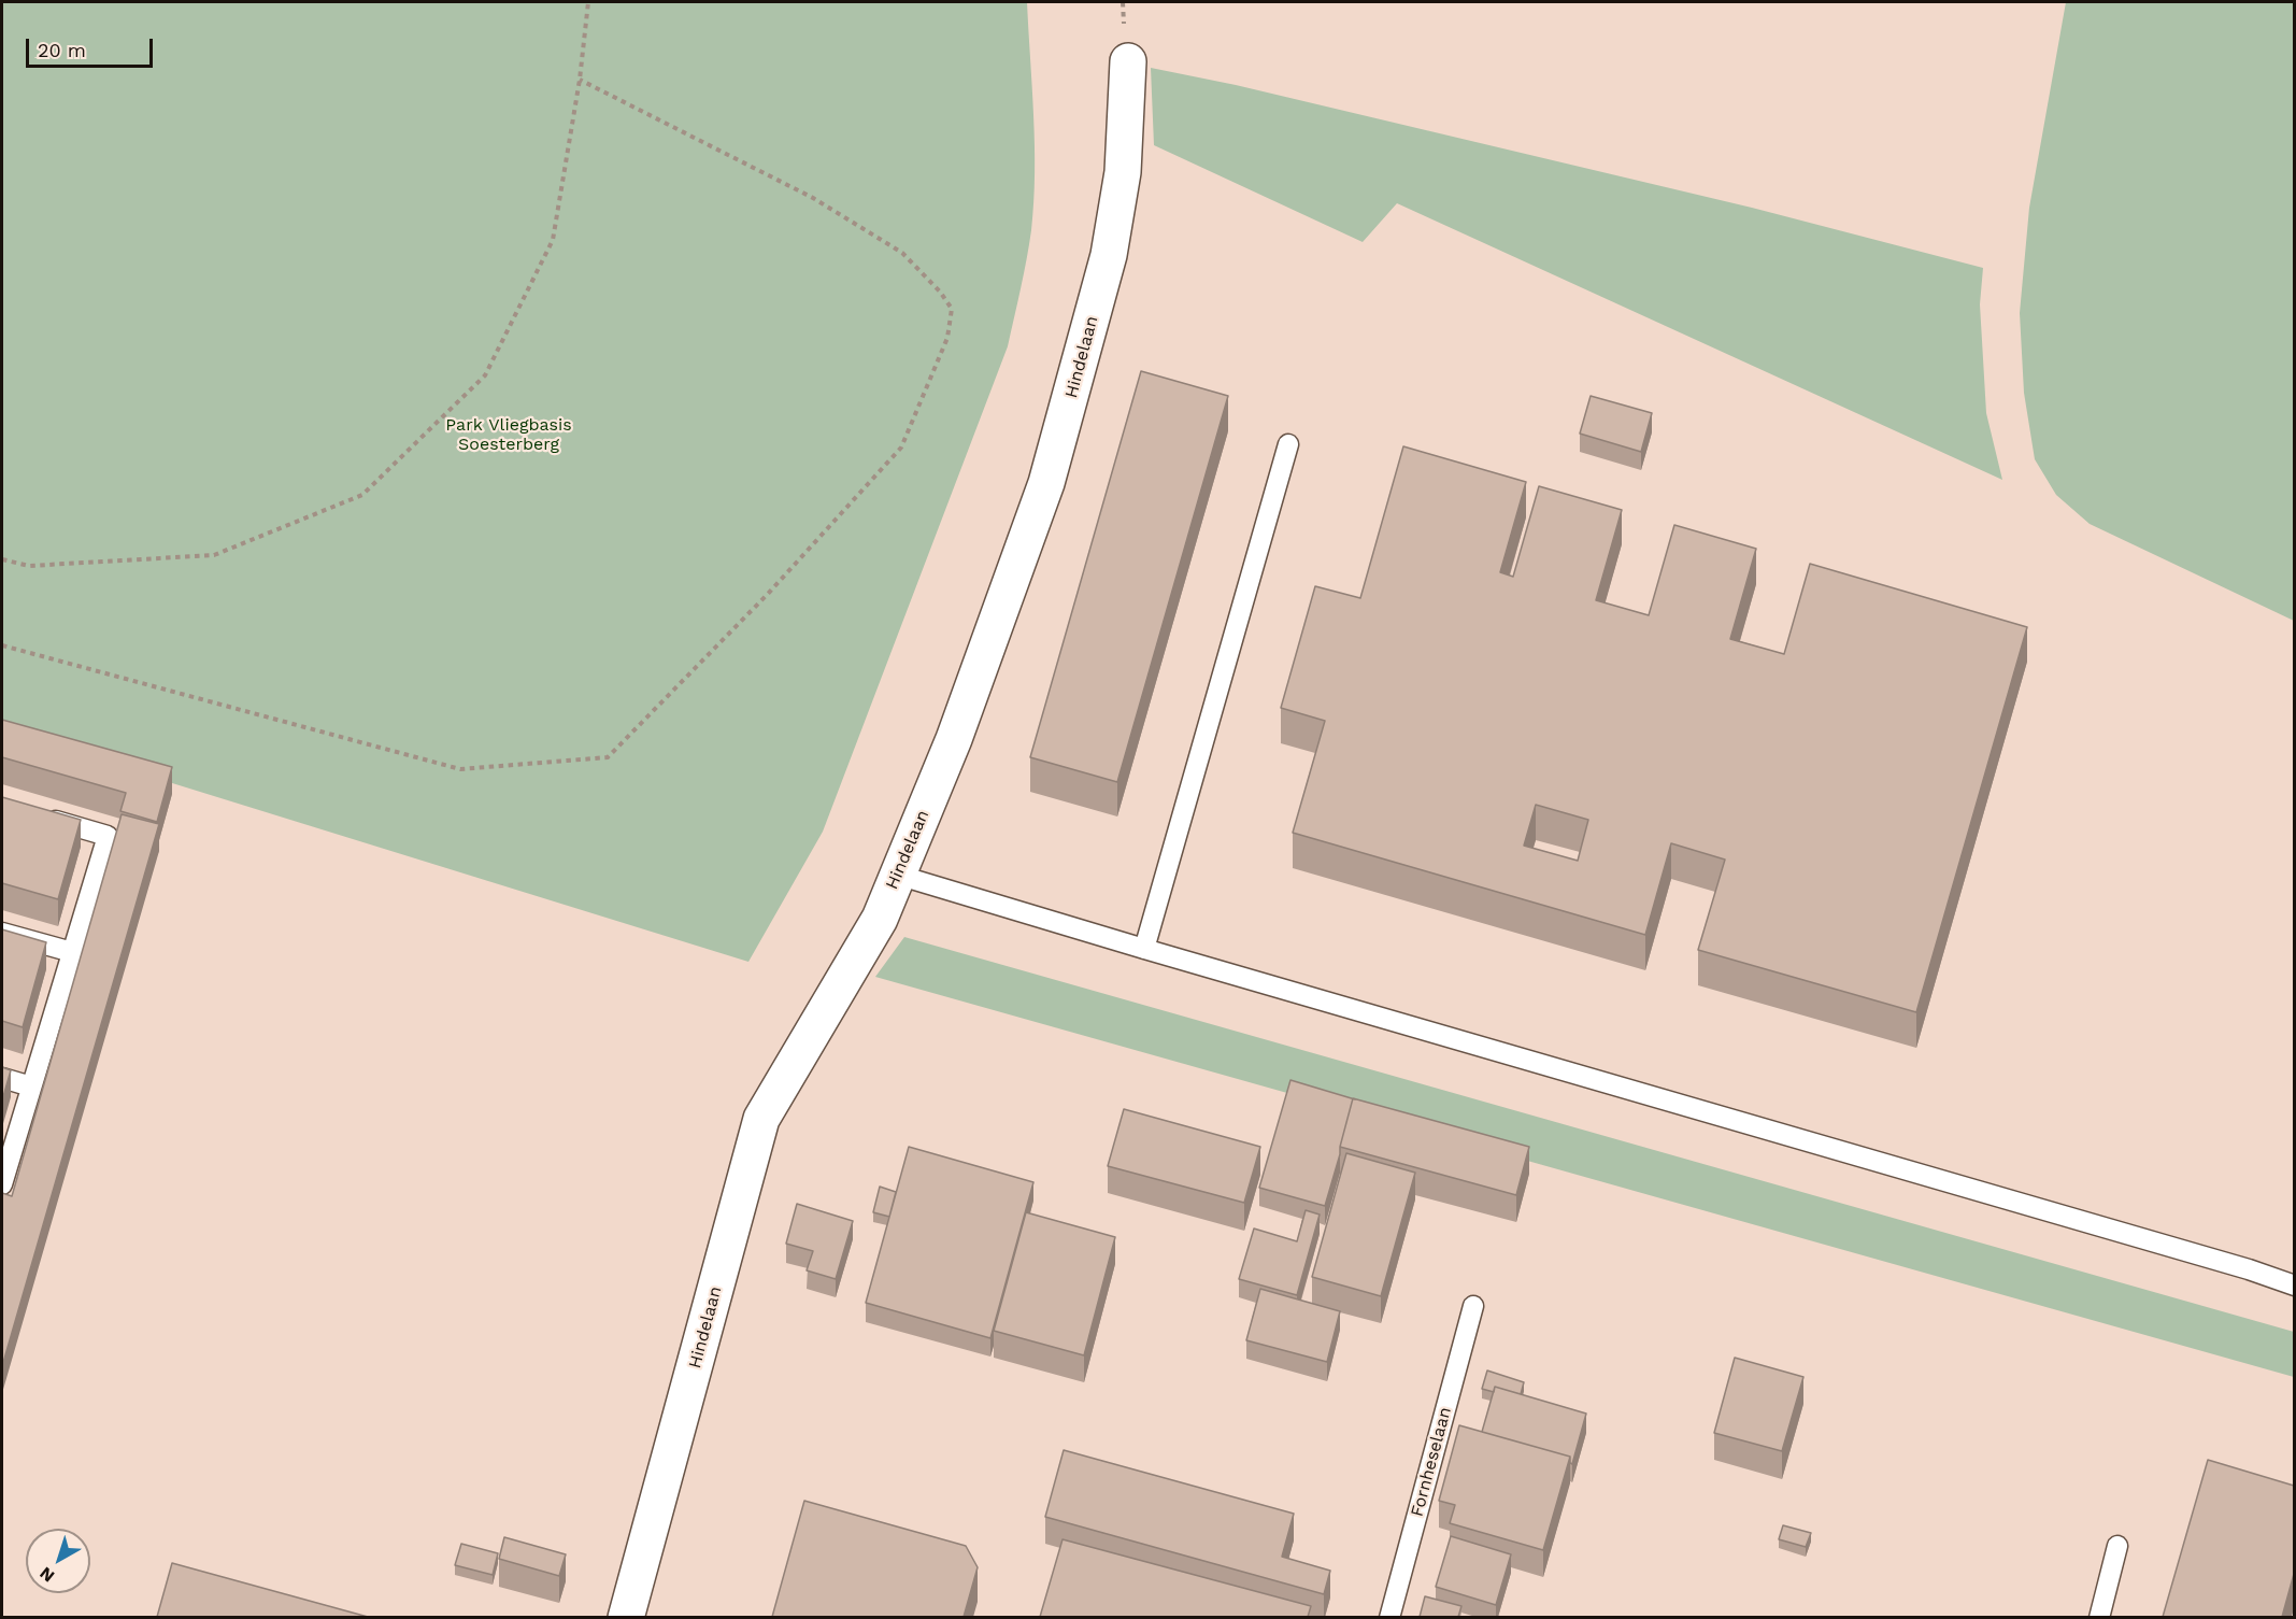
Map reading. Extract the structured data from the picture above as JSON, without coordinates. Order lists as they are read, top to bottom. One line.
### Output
{"streets":{"street":["Hindelaan"],"lane":["Fornheselaan"]},"parks":["Park Vliegbasis Soesterberg"],"scale_bar":"20 m","north":"bottom left"}
